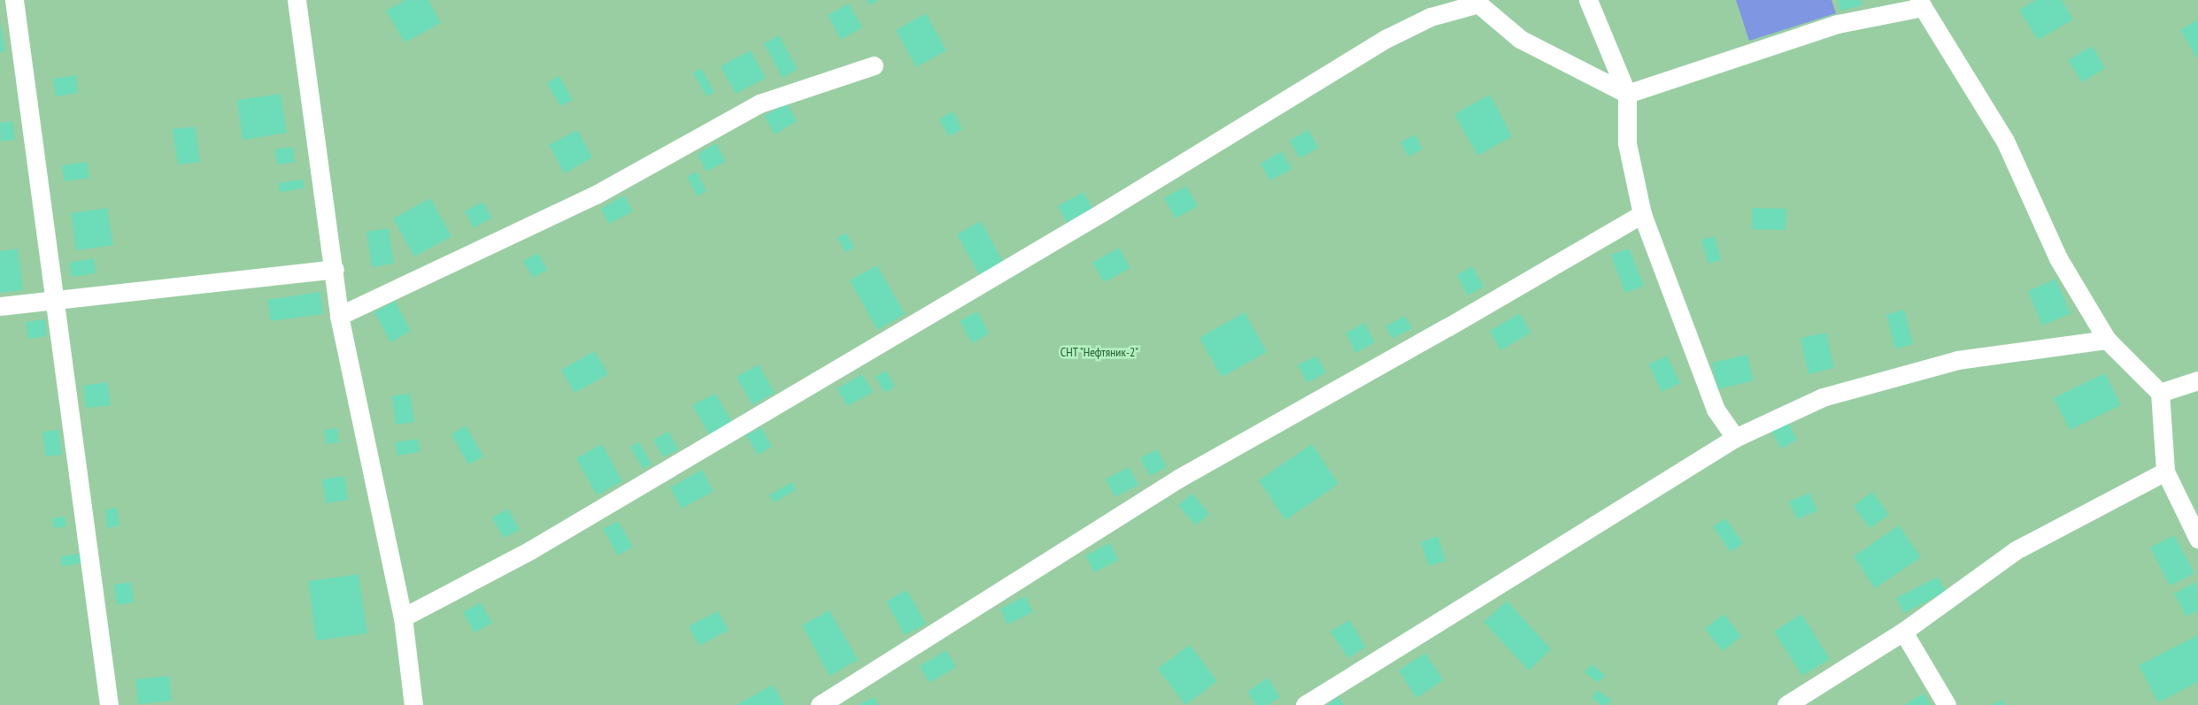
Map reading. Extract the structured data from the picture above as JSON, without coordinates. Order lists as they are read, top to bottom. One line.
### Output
{"parks":["СНТ \"Нефтяник-2\""]}
